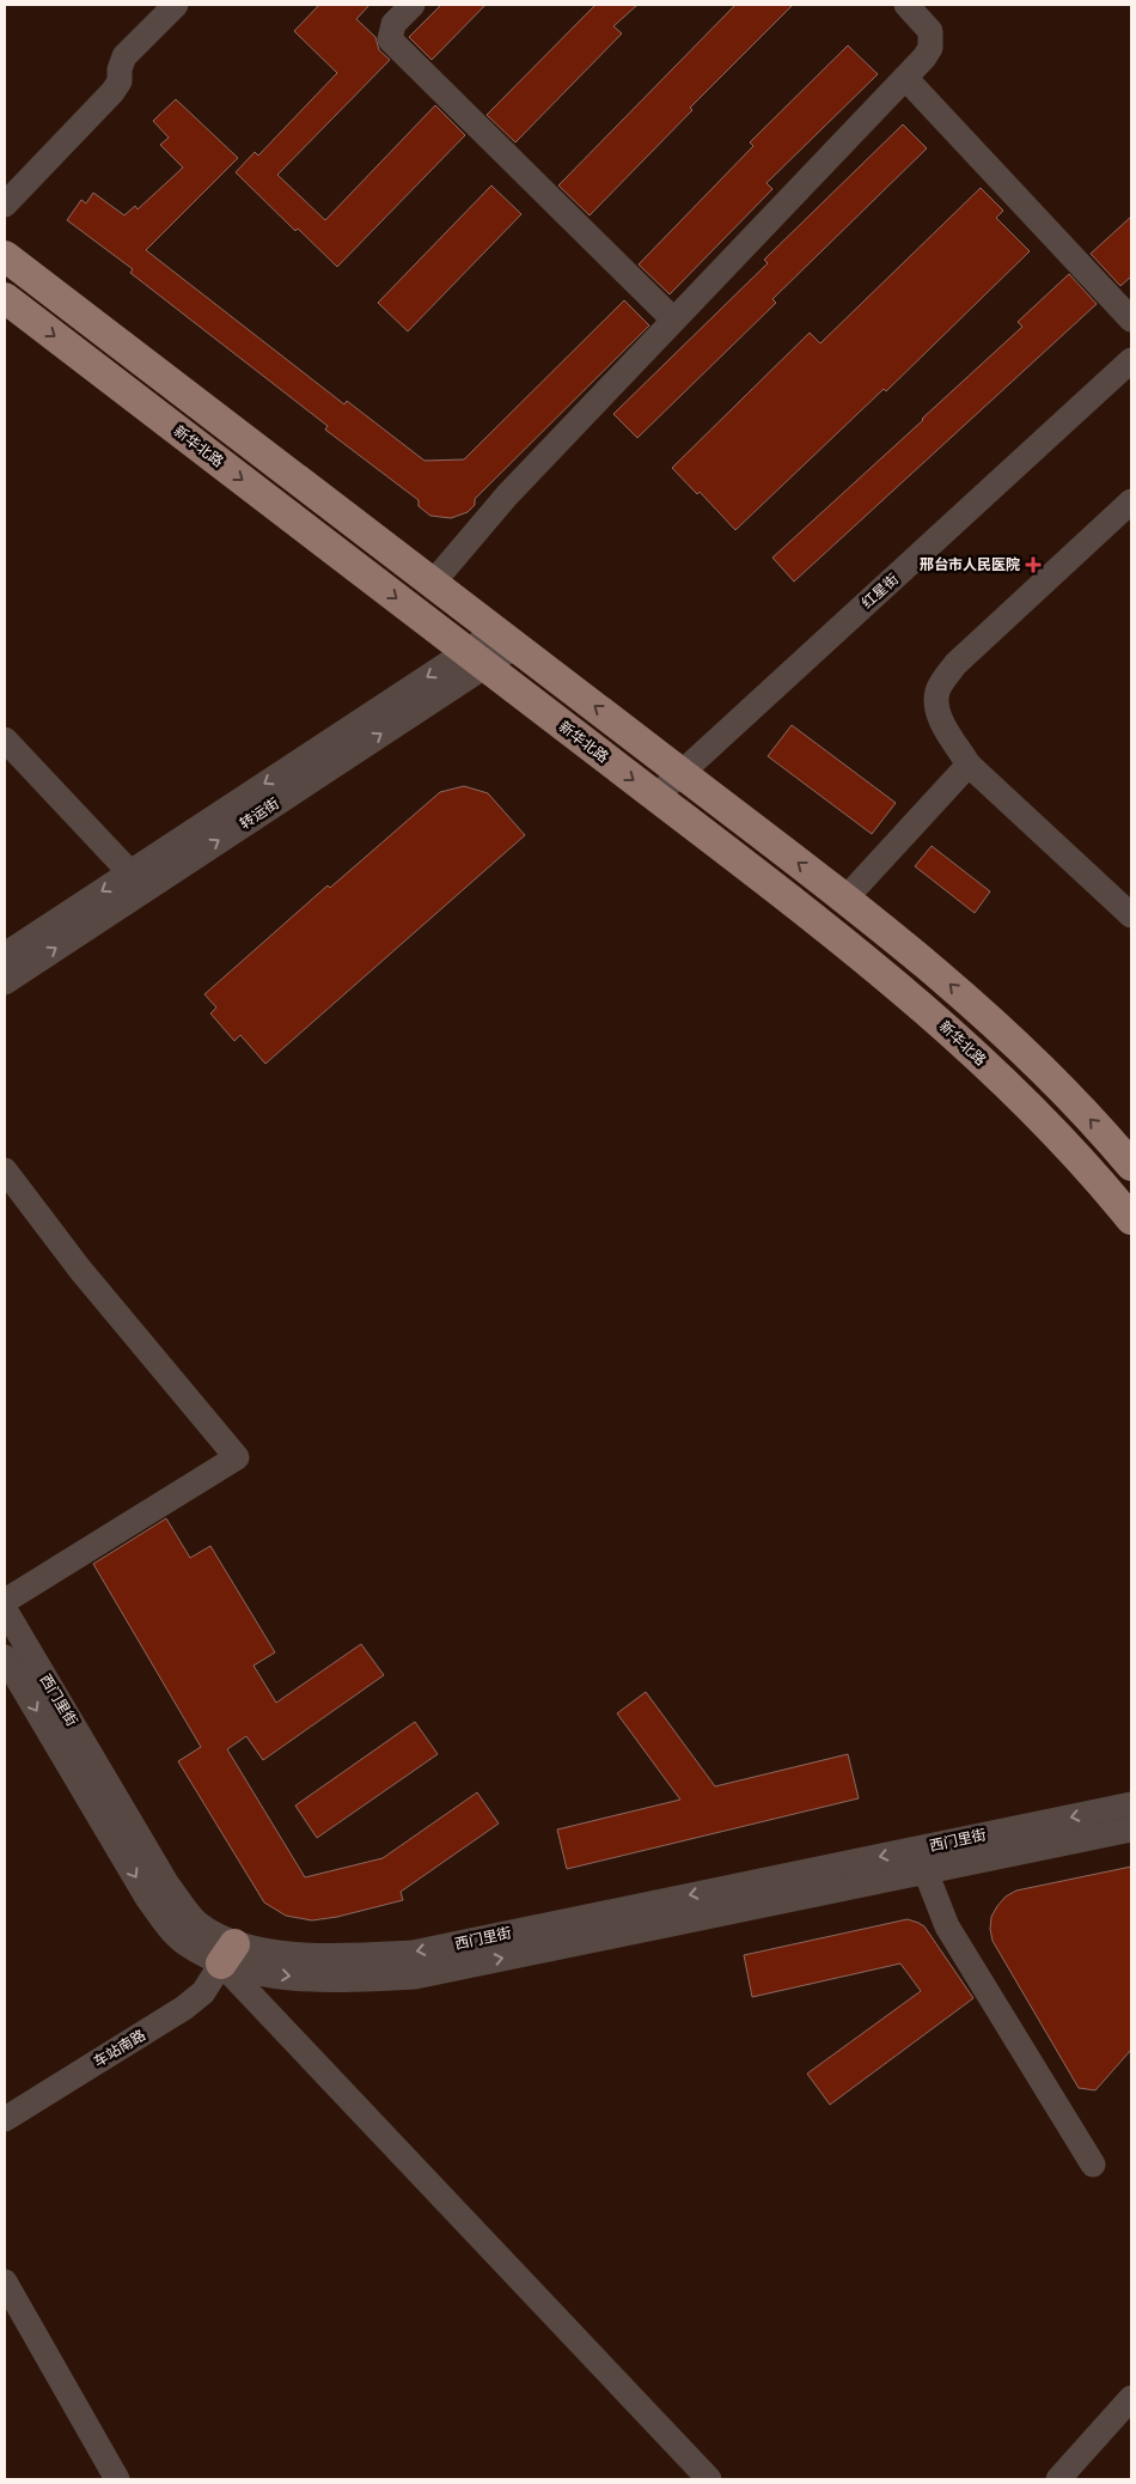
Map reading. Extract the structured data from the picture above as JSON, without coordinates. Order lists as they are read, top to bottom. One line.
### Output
{"streets":{"main road":["新华北路"],"street":["红星街","转运街","西门里街","车站南路"]},"crossings":[["新华北路","红星街"],["新华北路","转运街"],["西门里街","车站南路"]],"places":{"health":["邢台市人民医院"]}}
